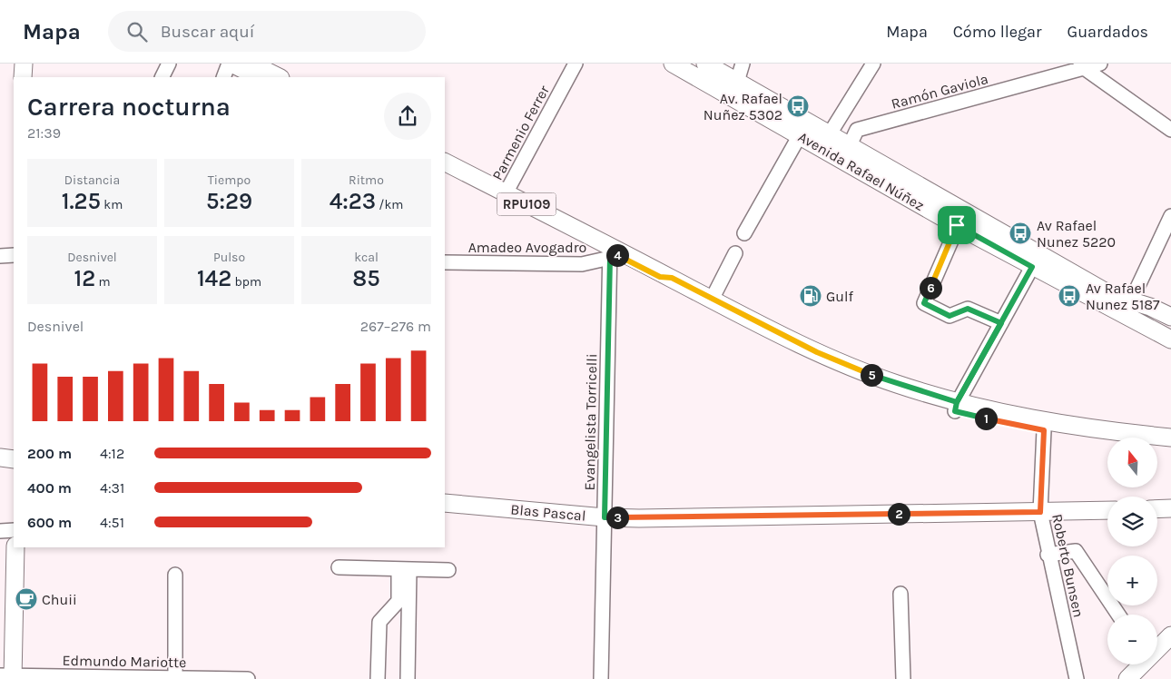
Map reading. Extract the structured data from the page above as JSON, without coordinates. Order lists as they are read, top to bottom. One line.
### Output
{"streets":{"main road":["Avenida Rafael Núñez","RPU109","Blas Pascal"],"street":["Ramón Gaviola","Parmenio Ferrer","Amadeo Avogadro","Evangelista Torricelli","Roberto Bunsen","Edmundo Mariotte"]},"crossings":[["Ramón Gaviola","Avenida Rafael Núñez"],["Parmenio Ferrer","RPU109"],["RPU109","Amadeo Avogadro"],["RPU109","Evangelista Torricelli"],["RPU109","Roberto Bunsen"],["Amadeo Avogadro","Evangelista Torricelli"],["Evangelista Torricelli","Blas Pascal"],["Blas Pascal","Roberto Bunsen"]],"places":{"bus stop":["Av. Rafael Nuñez 5302","Av Rafael Nunez 5220","Av Rafael Nunez 5187"],"fuel station":["Gulf"],"cafe":["Chuii"]},"north":"top","page":{"header":"Mapa","search":"Buscar aquí","nav":["Mapa","Cómo llegar","Guardados"],"heading":["Carrera nocturna","21:39"],"stats":[["Distancia","1.25 km"],["Tiempo","5:29"],["Ritmo","4:23 /km"],["Desnivel","12 m"],["Pulso","142 bpm"],["kcal","85"]],"pins":["4","6","5","1","2","3"],"chart":["Desnivel","267–276 m"],"list":[{"name":"200 m","note":"4:12"},{"name":"400 m","note":"4:31"},{"name":"600 m","note":"4:51"}],"map_buttons":["+","−"]}}
